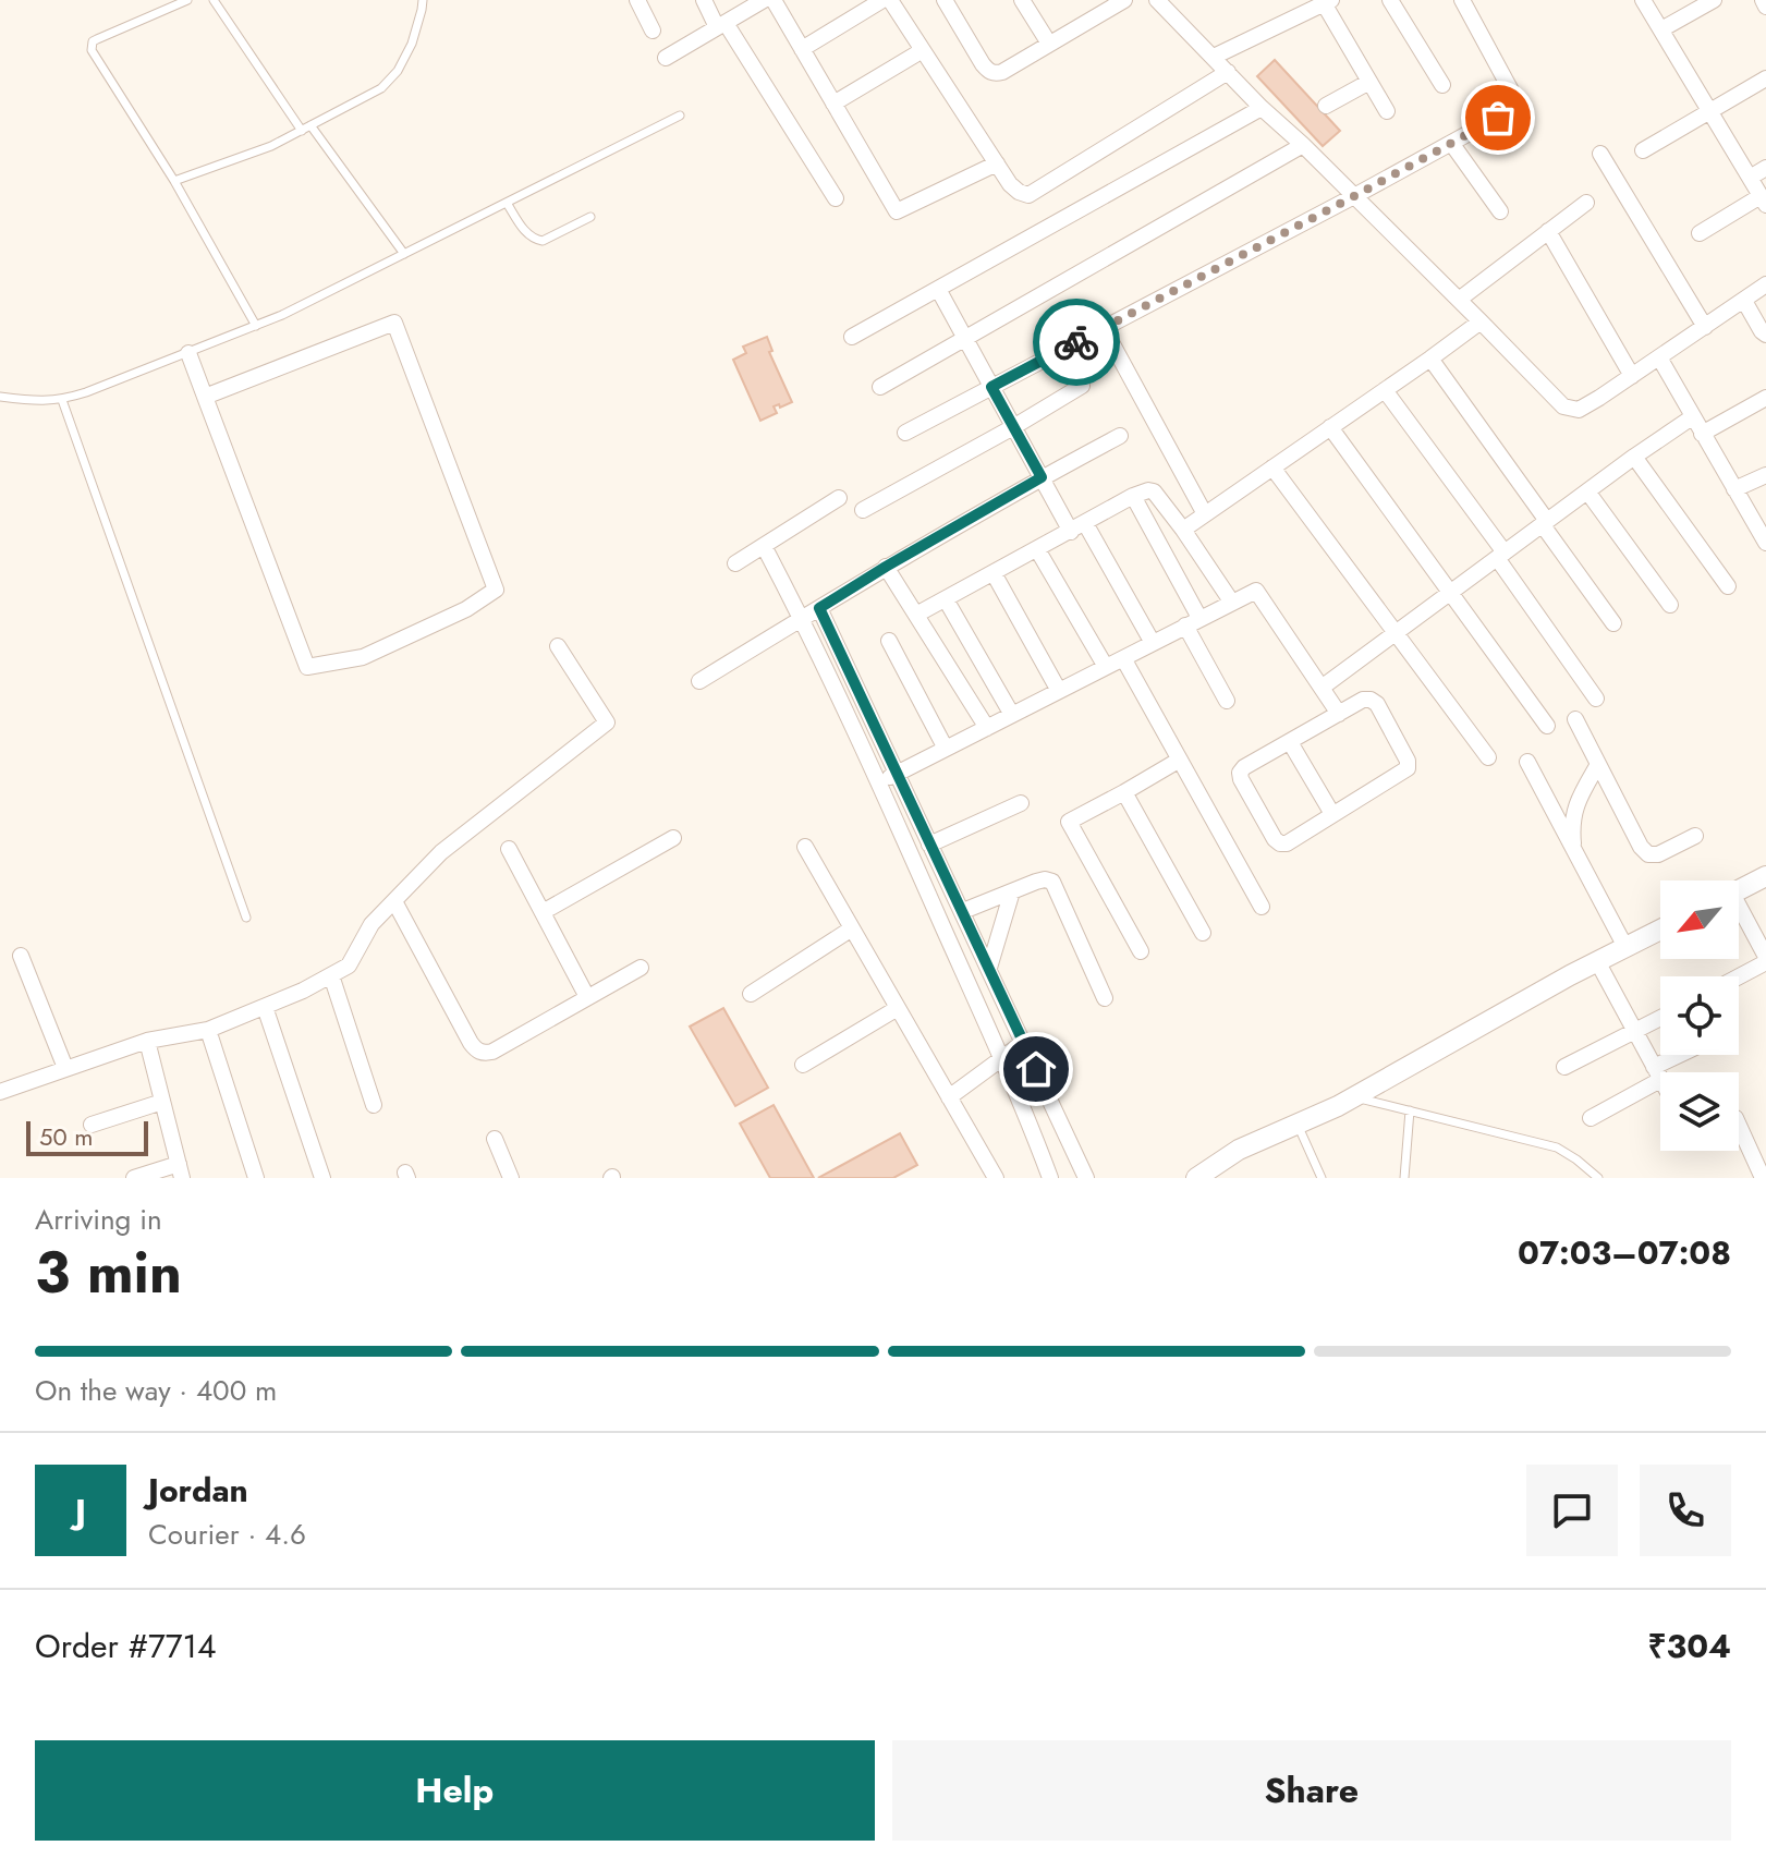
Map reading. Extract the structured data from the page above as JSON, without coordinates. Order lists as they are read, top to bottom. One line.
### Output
{"scale_bar":"50 m","north":"bottom left","page":{"scale":"50 m","heading":["3 min","Arriving in","07:03–07:08"],"panel":["Jordan","Courier · 4.6","Order #7714","₹304"],"bar":"On the way · 400 m","round":"J","buttons":["Help","Share"]}}
